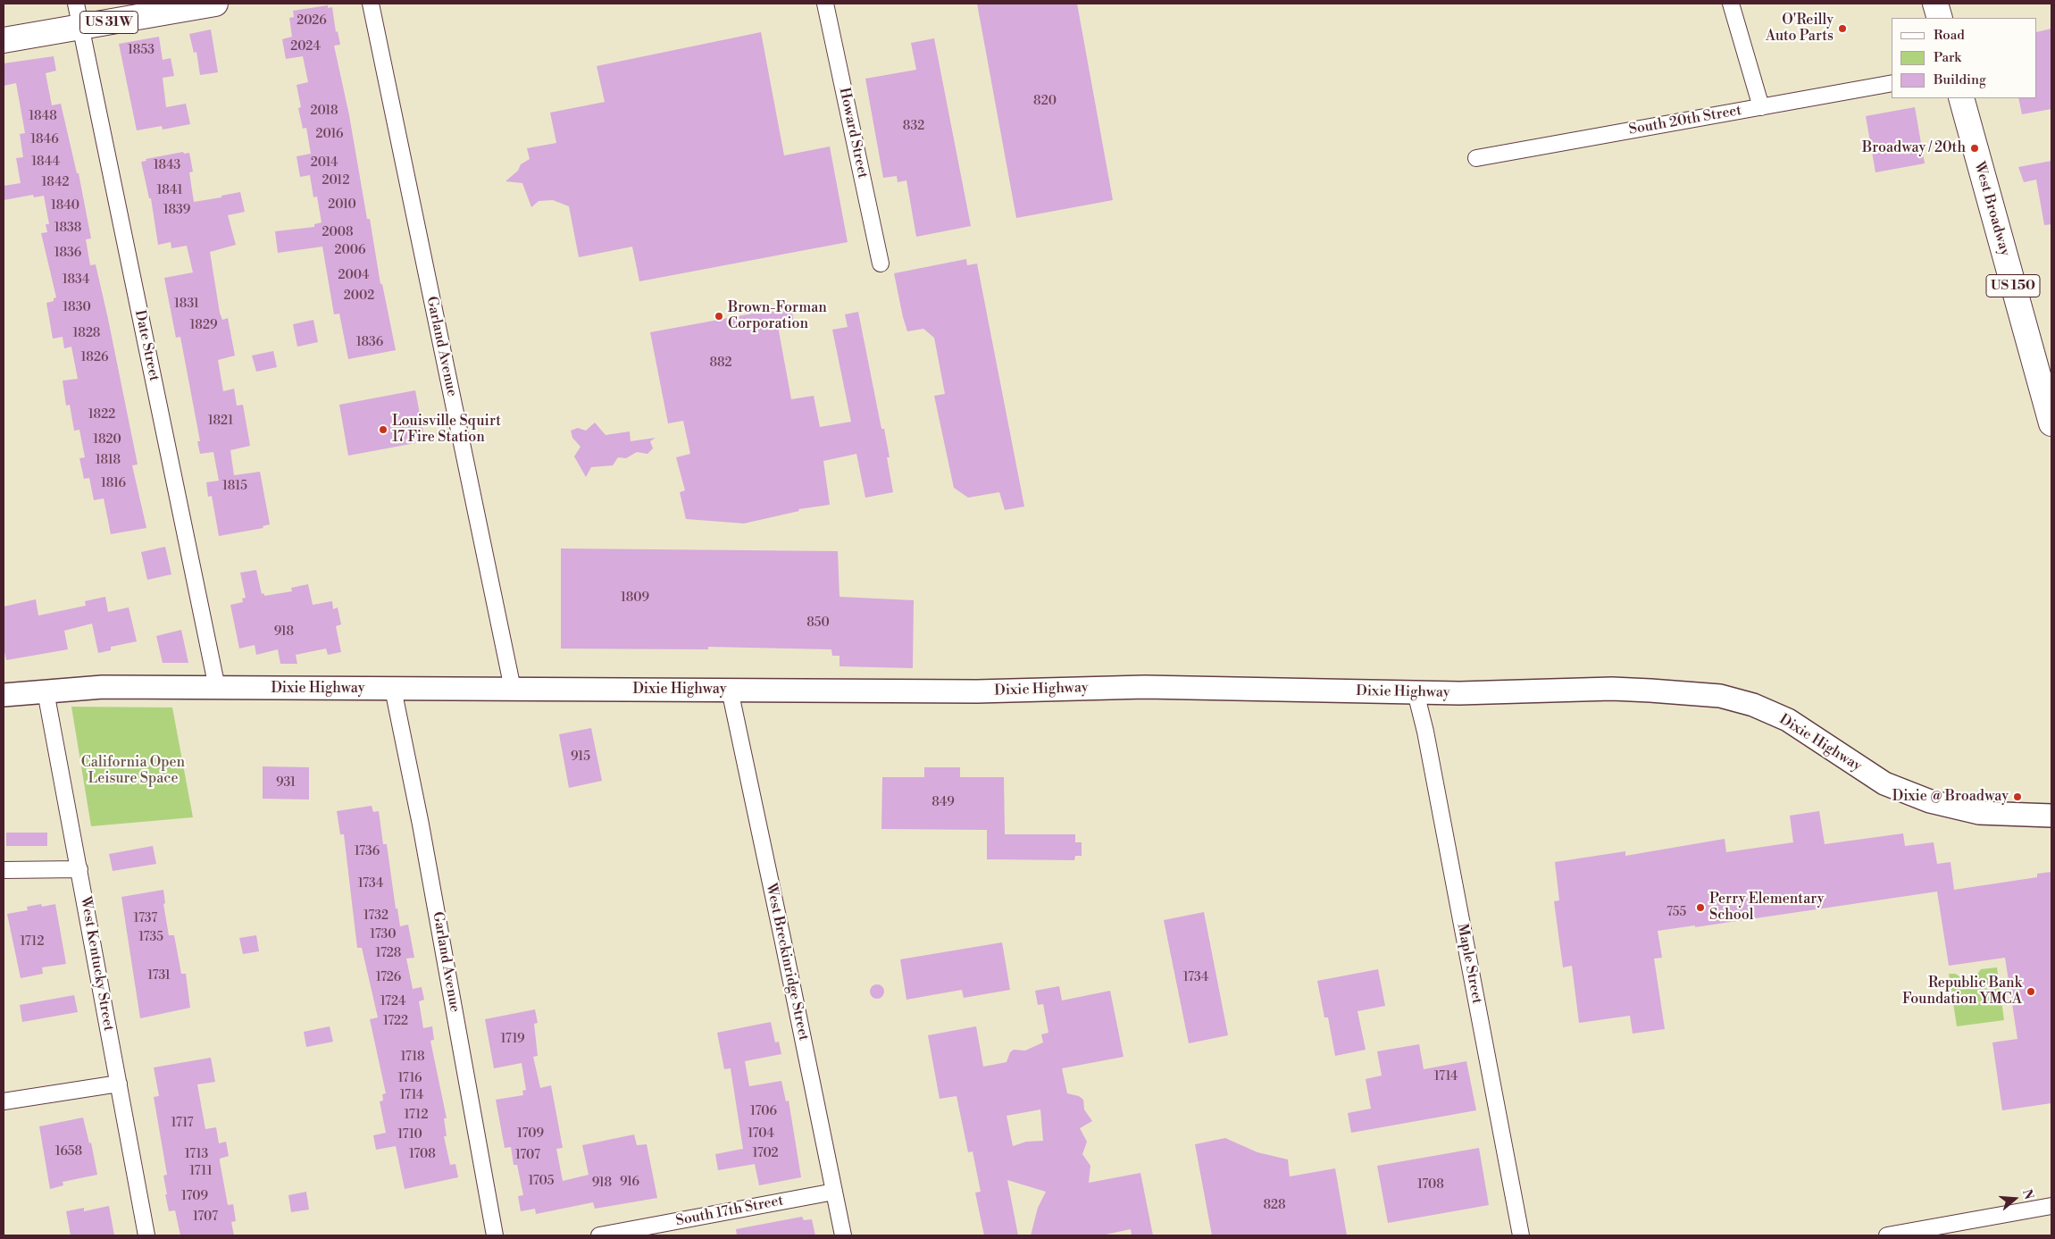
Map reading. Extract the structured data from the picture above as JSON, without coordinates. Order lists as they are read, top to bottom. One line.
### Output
{"streets":{"main road":["US 31W","West Broadway","US 150"],"street":["South 20th Street","Howard Street","Date Street","Garland Avenue","Dixie Highway","West Breckinridge Street","West Kentucky Street","Maple Street","South 17th Street"]},"crossings":[["US 31W","Date Street"],["Date Street","Dixie Highway"],["Garland Avenue","Dixie Highway"],["Dixie Highway","West Breckinridge Street"],["Dixie Highway","West Kentucky Street"],["Dixie Highway","Maple Street"],["West Breckinridge Street","South 17th Street"]],"parks":["California Open Leisure Space"],"places":["O'Reilly Auto Parts","Broadway / 20th","Brown-Forman Corporation","Louisville Squirt 17 Fire Station","Dixie @ Broadway","Perry Elementary School","Republic Bank Foundation YMCA"],"house_numbers":["2026","2024","1853","820","2018","1848","832","2016","1846","1844","2014","1843","2012","1842","1841","2010","1840","1839","1838","2008","2006","1836","2004","1834","2002","1831","1830","1829","1828","1836","1826","882","1822","1821","1820","1818","1816","1815","1809","850","918","915","931","849","1736","1734","755","1732","1737","1730","1735","1712","1728","1731","1726","1734","1724","1722","1719","1718","1714","1716","1714","1706","1712","1717","1709","1704","1710","1658","1702","1713","1708","1707","1711","1705","916","918","1708","1709","828","1707"],"legend":["Road","Park","Building"],"north":"right"}
